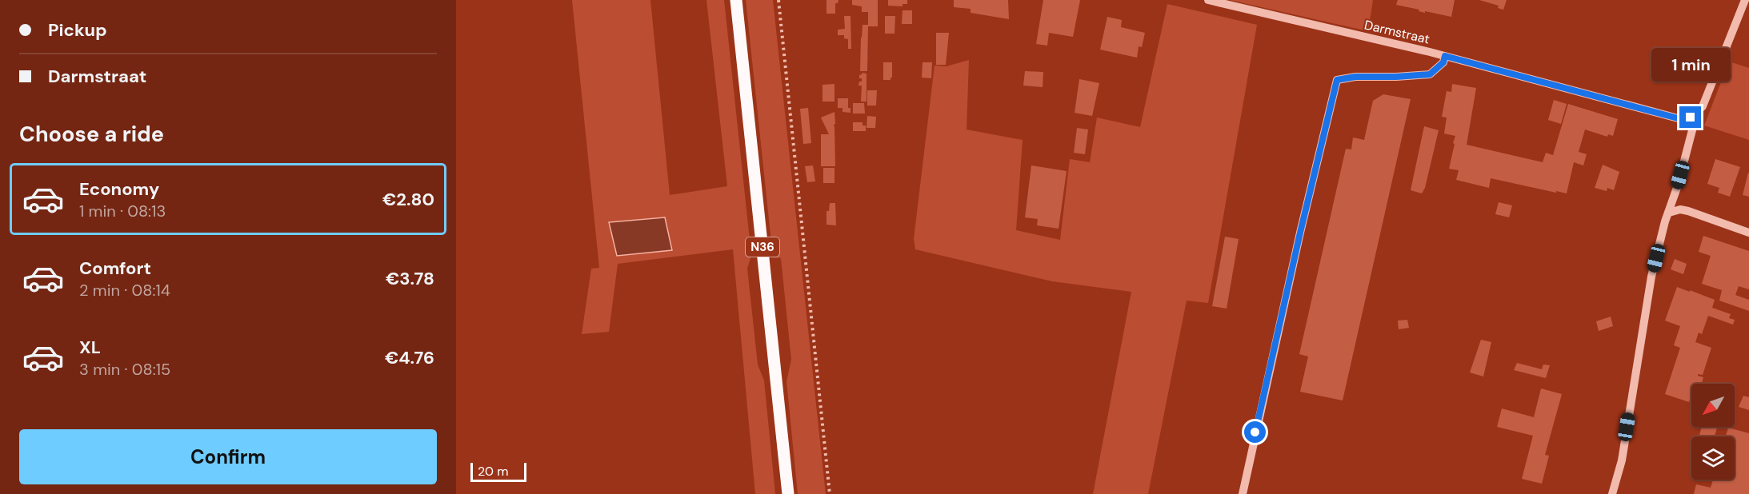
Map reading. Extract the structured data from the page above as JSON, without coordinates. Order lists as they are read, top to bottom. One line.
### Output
{"streets":{"main road":["N36"],"street":["Darmstraat"]},"scale_bar":"20 m","north":"bottom left","page":{"banner":["Pickup","Darmstraat"],"bubble":"1 min","heading":"Choose a ride","list":[{"name":"Economy","note":"1 min · 08:13","value":"€2.80"},{"name":"Comfort","note":"2 min · 08:14","value":"€3.78"},{"name":"XL","note":"3 min · 08:15","value":"€4.76"}],"buttons":"Confirm","scale":"20 m"}}
